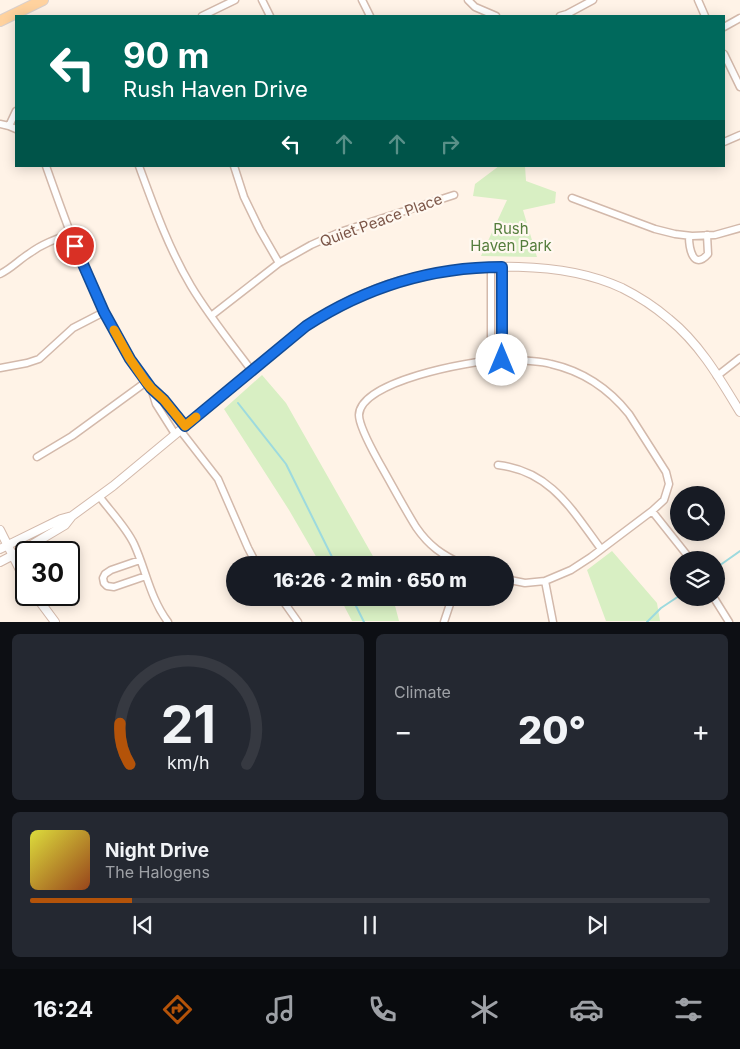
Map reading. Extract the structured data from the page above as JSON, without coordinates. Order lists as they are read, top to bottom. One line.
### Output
{"streets":{"street":["Quiet Peace Place"]},"parks":["Rush Haven Park"],"page":{"turn":["90 m","Rush Haven Drive"],"limit":"30","trip":"16:26 · 2 min · 650 m","tile":"Climate","heat":["−","20°","+"],"song":["Night Drive","The Halogens"],"tabs":"16:24","gauge":["21","km/h"]}}
